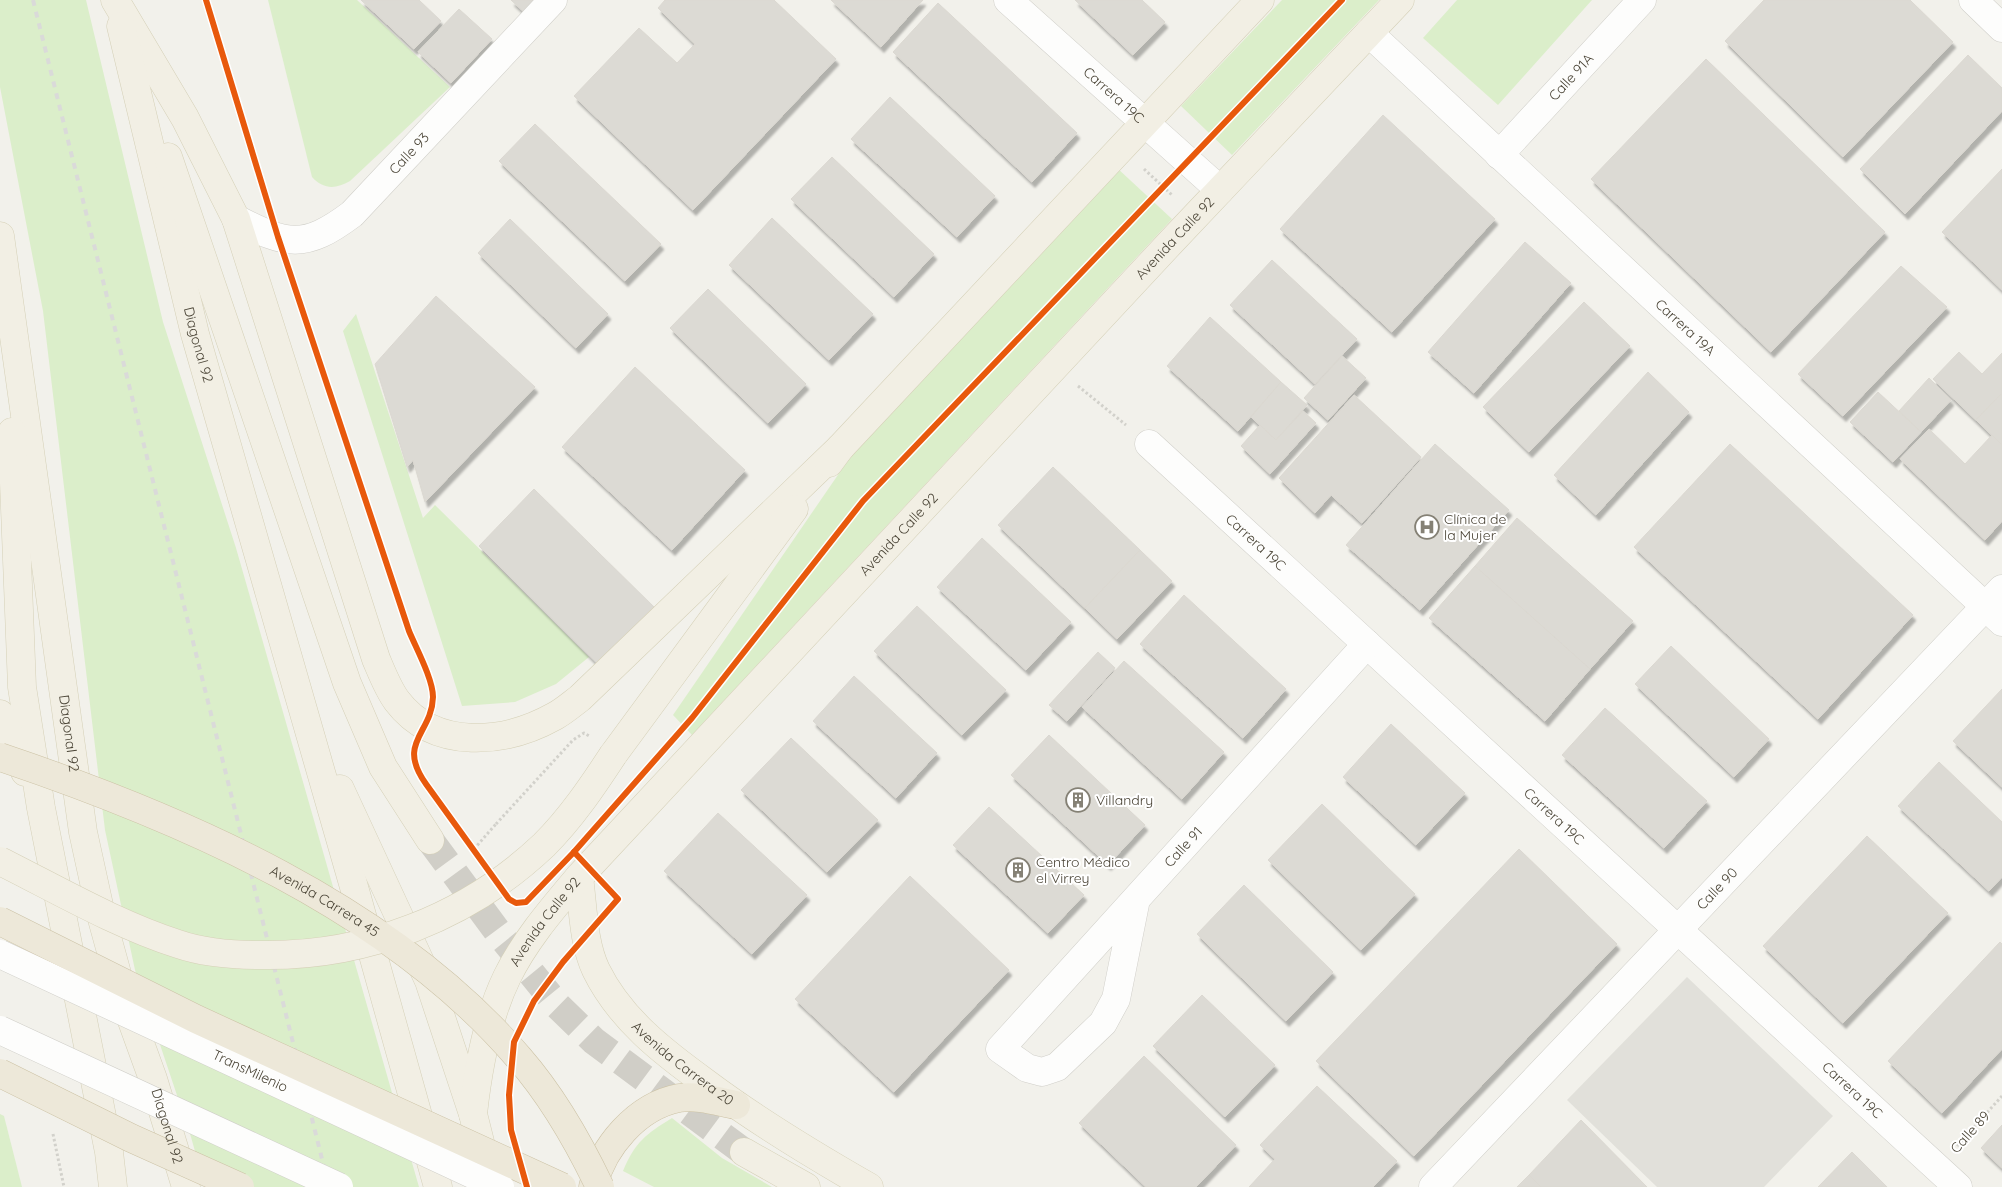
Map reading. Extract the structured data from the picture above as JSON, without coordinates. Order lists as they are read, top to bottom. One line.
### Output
{"streets":{"highway":["Avenida Carrera 45"],"main road":["Avenida Calle 92","Diagonal 92","Avenida Carrera 20"],"street":["Calle 91A","Carrera 19C","Calle 93","Carrera 19A","Calle 91","Calle 90","TransMilenio"],"path":["Calle 89"]},"crossings":[["Calle 91A","Carrera 19A"],["Carrera 19C","Avenida Calle 92"],["Carrera 19C","Calle 91"],["Carrera 19C","Calle 90"],["Carrera 19C","Calle 89"],["Avenida Calle 92","Carrera 19A"],["Avenida Calle 92","Diagonal 92"],["Avenida Calle 92","Avenida Carrera 20"],["Carrera 19A","Calle 90"]],"places":{"hospital":["Clínica de la Mujer"],"building":["Villandry","Centro Médico el Virrey"]}}
